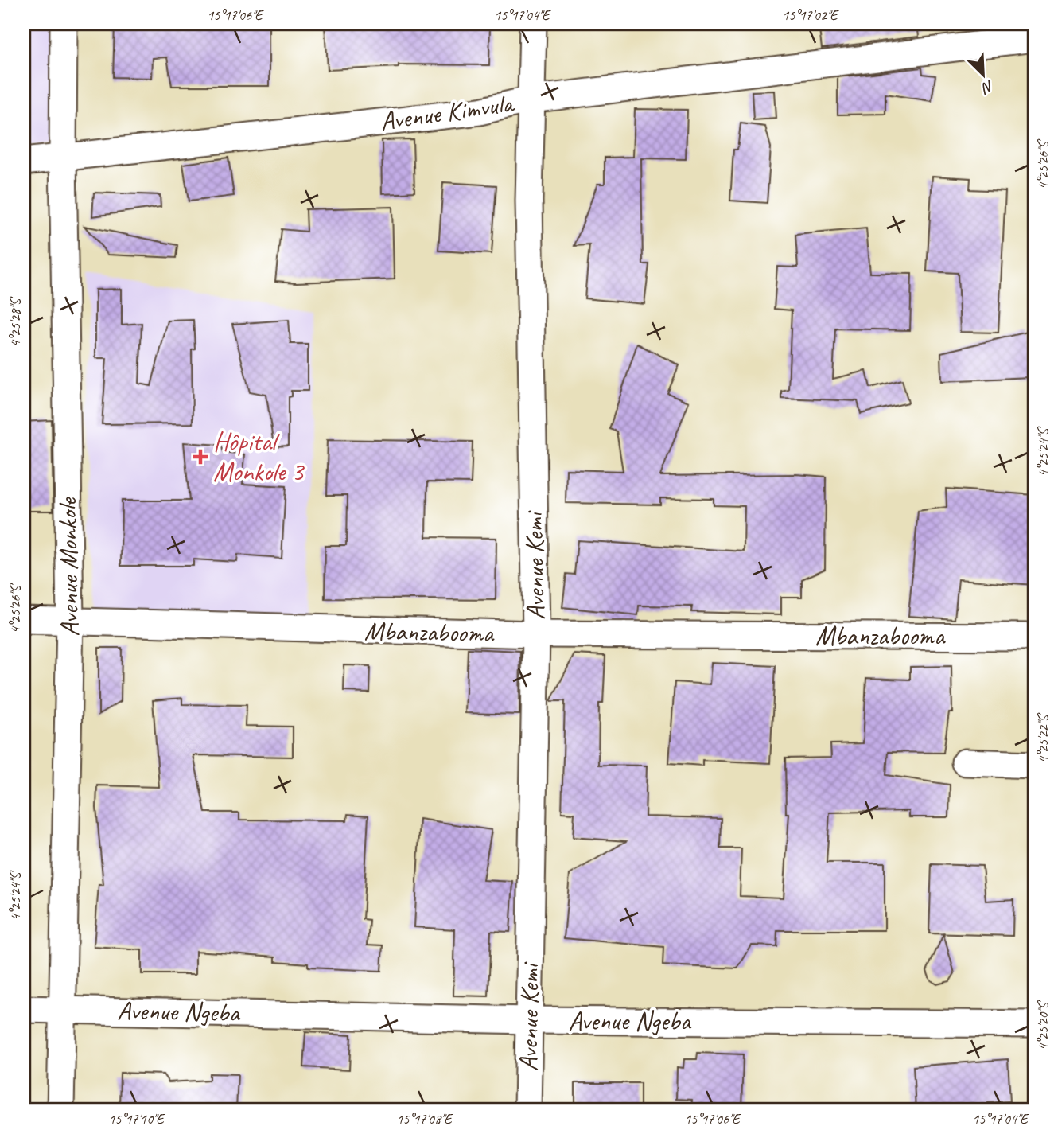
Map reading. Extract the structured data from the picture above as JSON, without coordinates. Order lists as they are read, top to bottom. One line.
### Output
{"streets":{"street":["Avenue Kimvula","Avenue Kemi","Avenue Monkole","Mbanzabooma","Avenue Ngeba"]},"crossings":[["Avenue Kimvula","Avenue Kemi"],["Avenue Kimvula","Avenue Monkole"],["Avenue Kemi","Mbanzabooma"],["Avenue Kemi","Avenue Ngeba"],["Avenue Monkole","Mbanzabooma"],["Avenue Monkole","Avenue Ngeba"]],"places":{"health":["Hôpital Monkole 3"]},"north":"bottom right","coordinates":["15°17'06\"E","15°17'04\"E","15°17'02\"E","4°25'26\"S","4°25'28\"S","4°25'24\"S","4°25'22\"S","4°25'20\"S","15°17'10\"E","15°17'08\"E"]}
